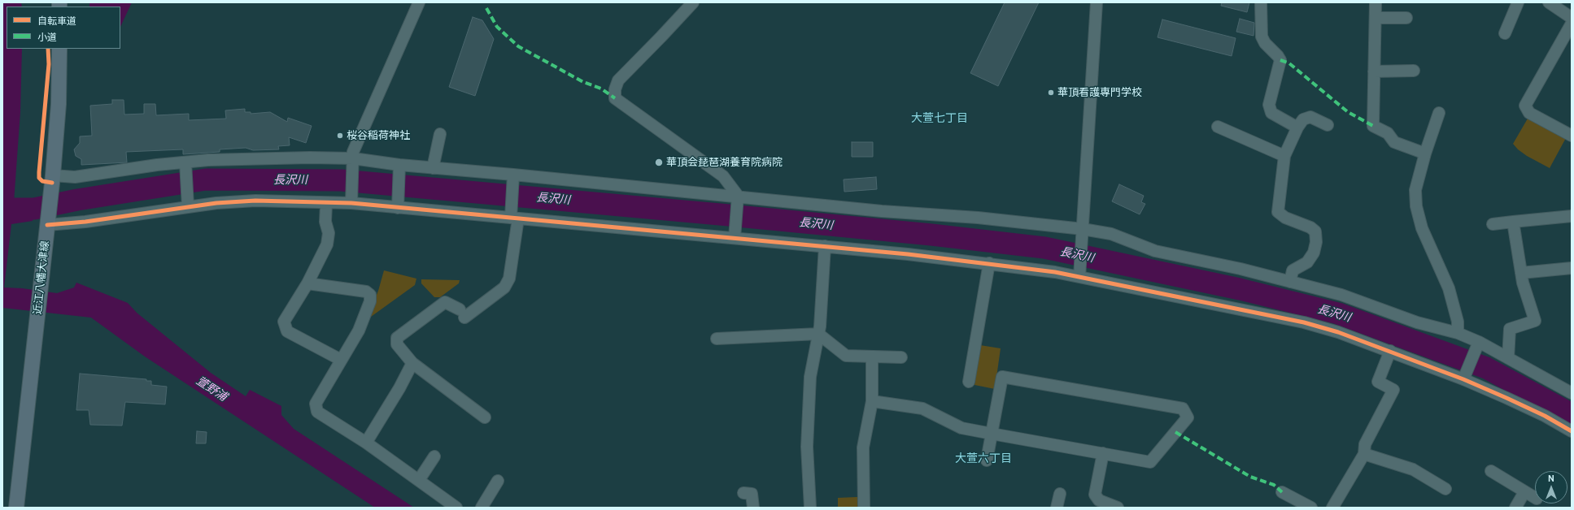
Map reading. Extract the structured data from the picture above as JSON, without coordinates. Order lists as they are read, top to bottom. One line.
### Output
{"streets":{"main road":["近江八幡大津線"]},"districts":["大萱七丁目","大萱六丁目"],"water":["長沢川","萱野浦"],"places":["華頂看護専門学校","桜谷稲荷神社","華頂会琵琶湖養育院病院"],"legend":["自転車道","小道"],"north":"top"}
